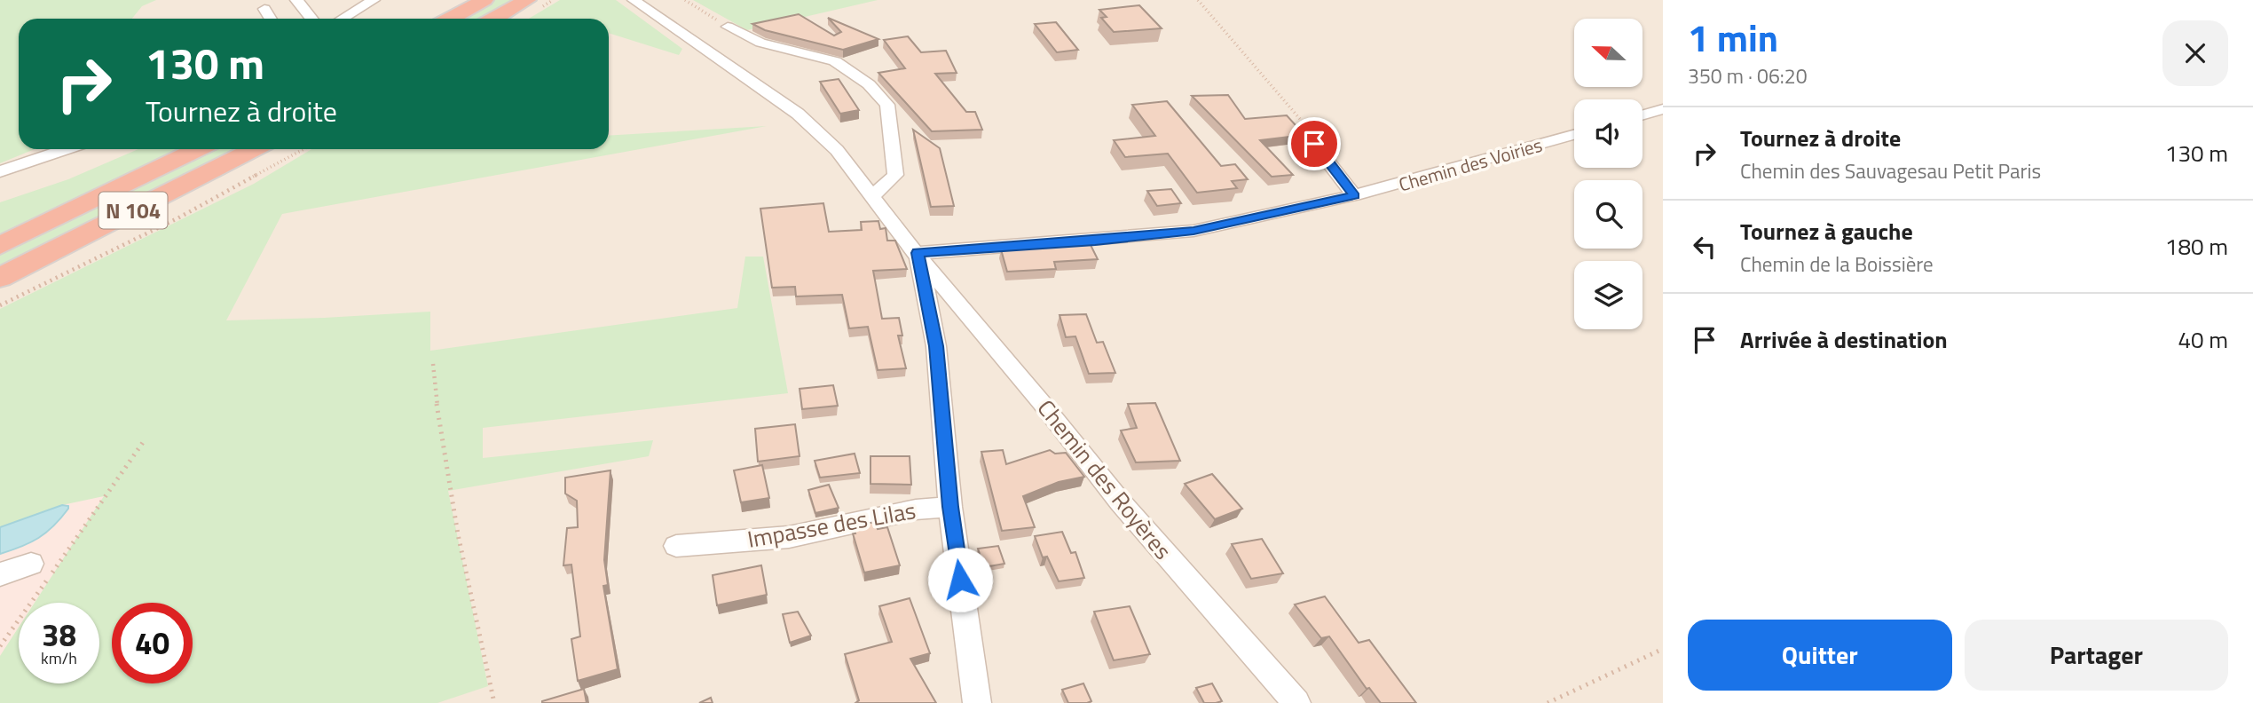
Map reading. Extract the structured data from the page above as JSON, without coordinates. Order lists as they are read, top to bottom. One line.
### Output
{"streets":{"highway":["N 104"],"street":["Chemin des Voiries","Chemin des Royères","Impasse des Lilas"]},"crossings":[["Chemin des Voiries","Chemin des Royères"]],"north":"left","page":{"heading":["1 min","350 m · 06:20"],"turn":["130 m","Tournez à droite"],"list":[{"name":"Tournez à droite","note":"Chemin des Sauvagesau Petit Paris","value":"130 m"},{"name":"Tournez à gauche","note":"Chemin de la Boissière","value":"180 m"},{"name":"Arrivée à destination","value":"40 m"}],"speed":"38 km/h","limit":"40","buttons":["Quitter","Partager"]}}
